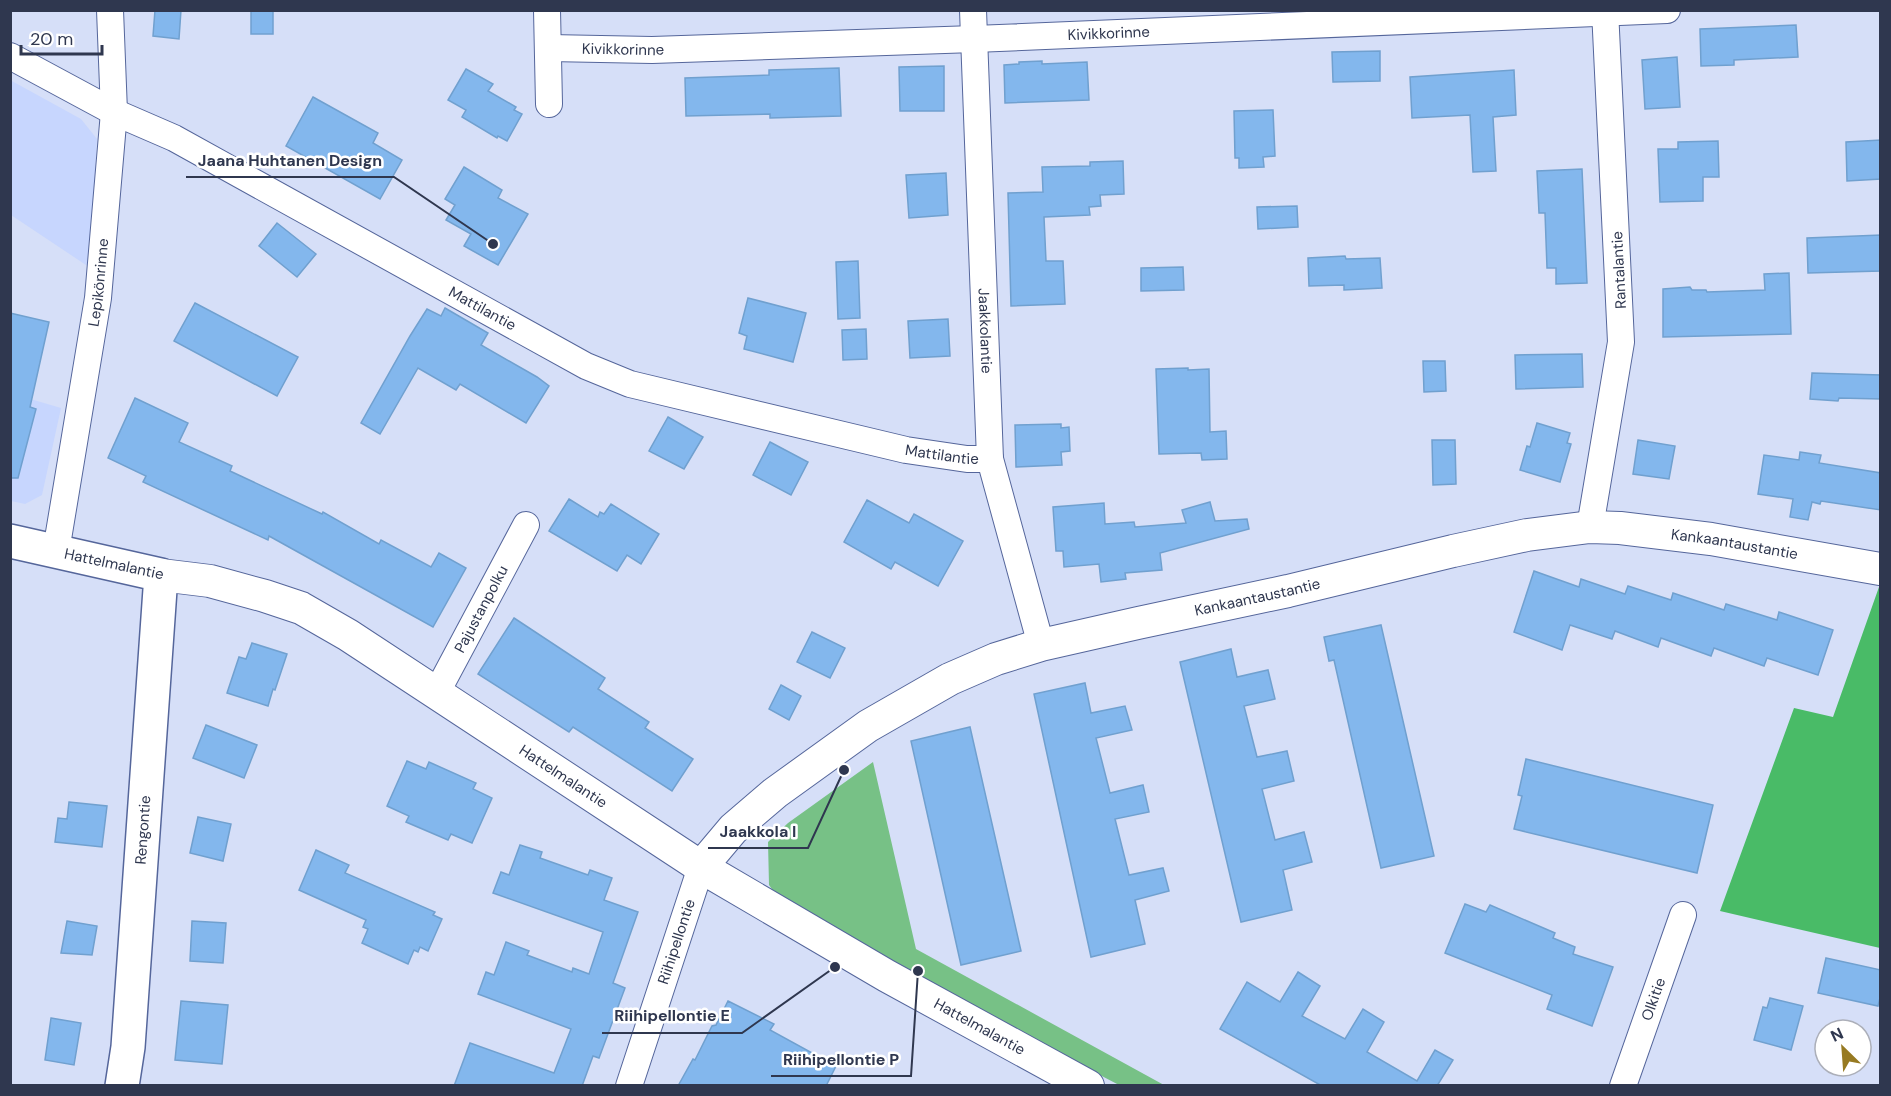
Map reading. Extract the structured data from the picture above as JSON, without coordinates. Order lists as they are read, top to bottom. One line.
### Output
{"streets":{"main road":["Hattelmalantie","Rengontie"],"street":["Kivikkorinne","Rantalantie","Lepikönrinne","Mattilantie","Jaakkolantie","Kankaantaustantie","Pajustanpolku","Riihipellontie","Olkitie"]},"crossings":[["Kivikkorinne","Rantalantie"],["Kivikkorinne","Jaakkolantie"],["Rantalantie","Kankaantaustantie"],["Lepikönrinne","Mattilantie"],["Lepikönrinne","Hattelmalantie"],["Mattilantie","Jaakkolantie"],["Jaakkolantie","Kankaantaustantie"],["Kankaantaustantie","Hattelmalantie"],["Kankaantaustantie","Riihipellontie"],["Hattelmalantie","Pajustanpolku"],["Hattelmalantie","Rengontie"],["Hattelmalantie","Riihipellontie"]],"places":["Jaana Huhtanen Design","Jaakkola I","Riihipellontie E","Riihipellontie P"],"scale_bar":"20 m","north":"top left"}
